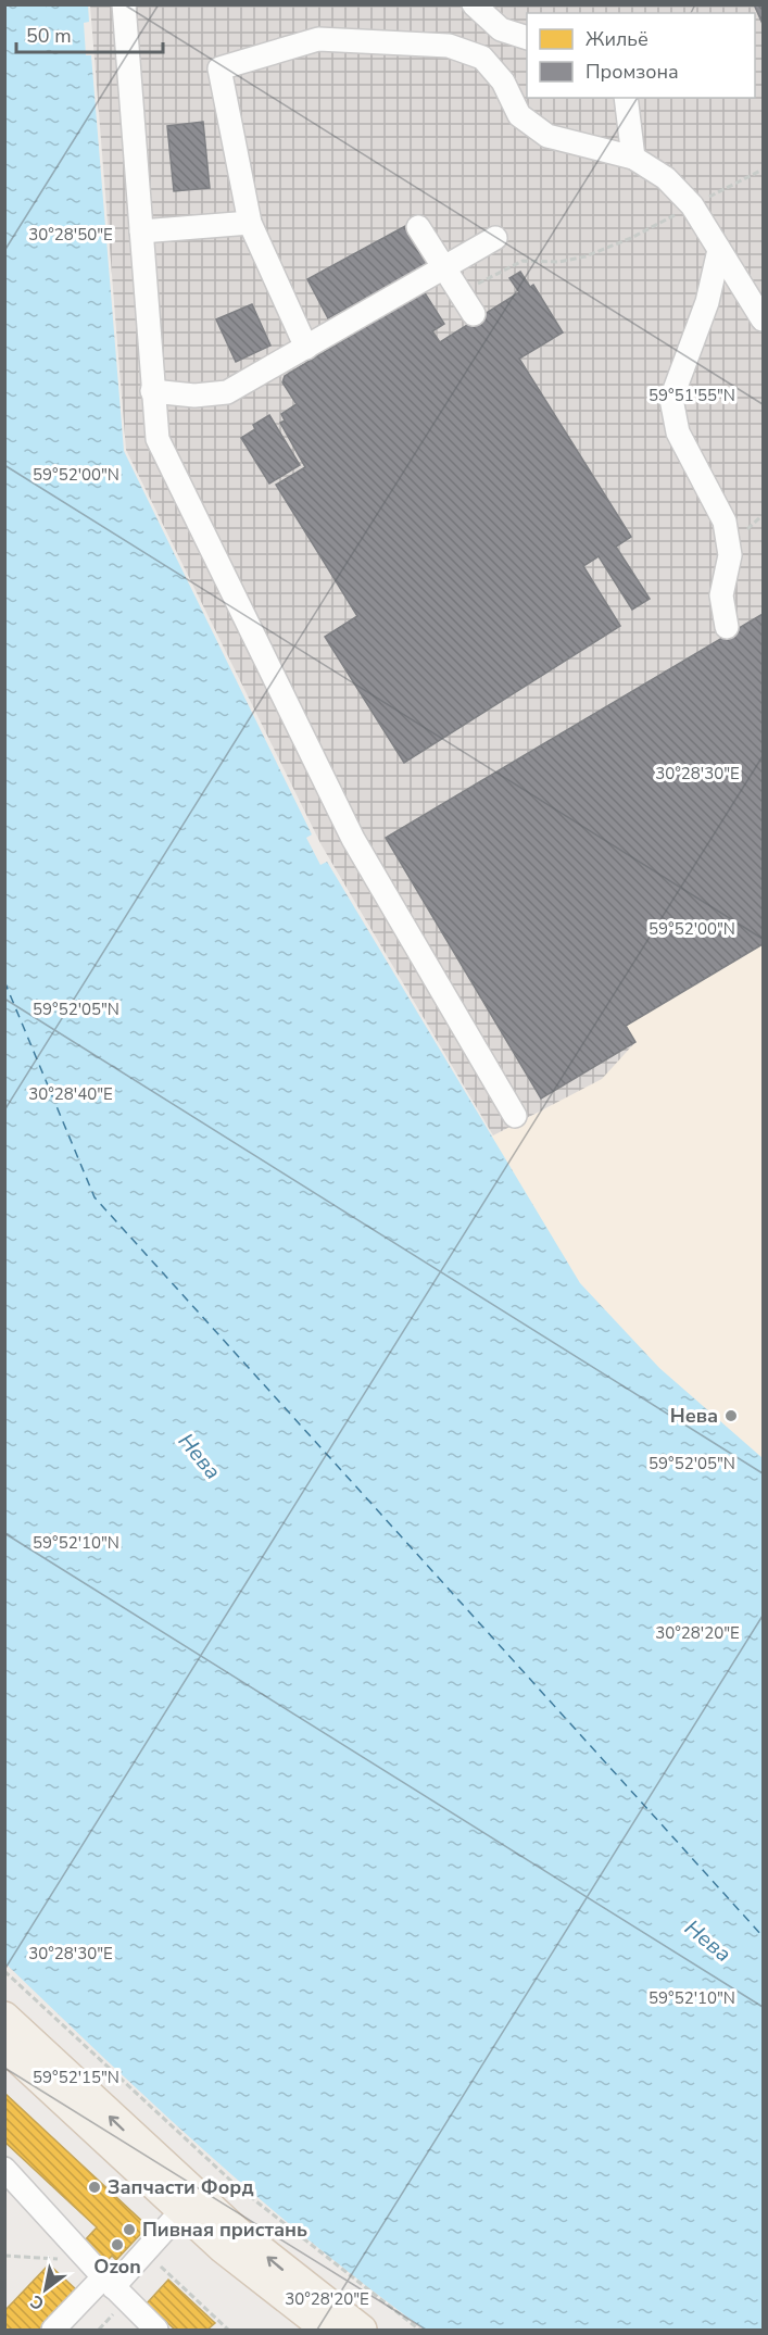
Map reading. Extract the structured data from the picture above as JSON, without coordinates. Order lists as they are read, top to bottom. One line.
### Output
{"water":["Нева"],"places":["Нева","Запчасти Форд","Пивная пристань","Ozon"],"legend":["Жильё","Промзона"],"scale_bar":"50 m","north":"bottom left","coordinates":["30°28'50\"E","59°51'55\"N","59°52'00\"N","30°28'30\"E","59°52'05\"N","30°28'40\"E","59°52'10\"N","30°28'20\"E","59°52'15\"N"]}
